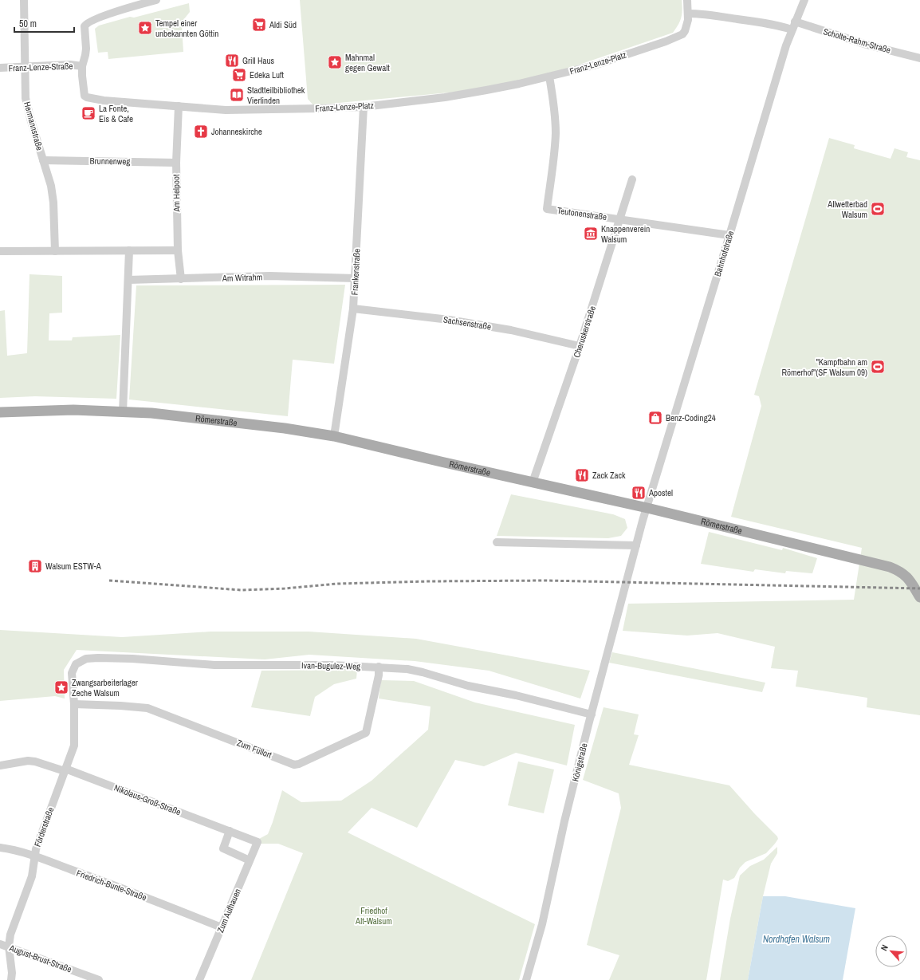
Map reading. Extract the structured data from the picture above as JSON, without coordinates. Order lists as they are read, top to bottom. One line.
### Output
{"streets":{"main road":["Römerstraße"],"street":["Scholte-Rahm-Straße","Franz-Lenze-Platz","Franz-Lenze-Straße","Hermannstraße","Brunnenweg","Am Helpoot","Teutonenstraße","Bahnhofstraße","Frankenstraße","Am Witrahm","Sachsenstraße","Cheruskerstraße","Ivan-Bugulez-Weg","Zum Füllort","Königstraße","Nikolaus-Groß-Straße","Förderstraße","Friedrich-Bunte-Straße","Zum Aufhauen","August-Brust-Straße"]},"crossings":[["Scholte-Rahm-Straße","Bahnhofstraße"],["Franz-Lenze-Platz","Franz-Lenze-Straße"],["Franz-Lenze-Platz","Am Helpoot"],["Franz-Lenze-Platz","Teutonenstraße"],["Franz-Lenze-Platz","Frankenstraße"],["Franz-Lenze-Straße","Hermannstraße"],["Hermannstraße","Brunnenweg"],["Brunnenweg","Am Helpoot"],["Am Helpoot","Am Witrahm"],["Teutonenstraße","Bahnhofstraße"],["Teutonenstraße","Cheruskerstraße"],["Bahnhofstraße","Römerstraße"],["Bahnhofstraße","Königstraße"],["Frankenstraße","Am Witrahm"],["Frankenstraße","Sachsenstraße"],["Frankenstraße","Römerstraße"],["Sachsenstraße","Cheruskerstraße"],["Cheruskerstraße","Römerstraße"],["Römerstraße","Königstraße"],["Ivan-Bugulez-Weg","Zum Füllort"],["Ivan-Bugulez-Weg","Königstraße"],["Ivan-Bugulez-Weg","Förderstraße"],["Zum Füllort","Förderstraße"],["Nikolaus-Groß-Straße","Förderstraße"],["Nikolaus-Groß-Straße","Zum Aufhauen"],["Förderstraße","Friedrich-Bunte-Straße"],["Förderstraße","August-Brust-Straße"],["Friedrich-Bunte-Straße","Zum Aufhauen"]],"water":["Nordhafen Walsum"],"parks":["Friedhof Alt-Walsum"],"places":{"supermarket":["Aldi Süd","Edeka Luft"],"place":["Tempel einer unbekannten Göttin","Mahnmal gegen Gewalt","Zwangsarbeiterlager Zeche Walsum"],"restaurant":["Grill Haus","Zack Zack","Apostel"],"library":["Stadtteilbibliothek Vierlinden"],"cafe":["La Fonte, Eis & Cafe"],"church":["Johanneskirche"],"sports":["Allwetterbad Walsum","\"Kampfbahn am Römerhof\"(SF Walsum 09)"],"museum":["Knappenverein Walsum"],"shop":["Benz-Coding24"],"building":["Walsum ESTW-A"]},"scale_bar":"50 m","north":"top left"}
